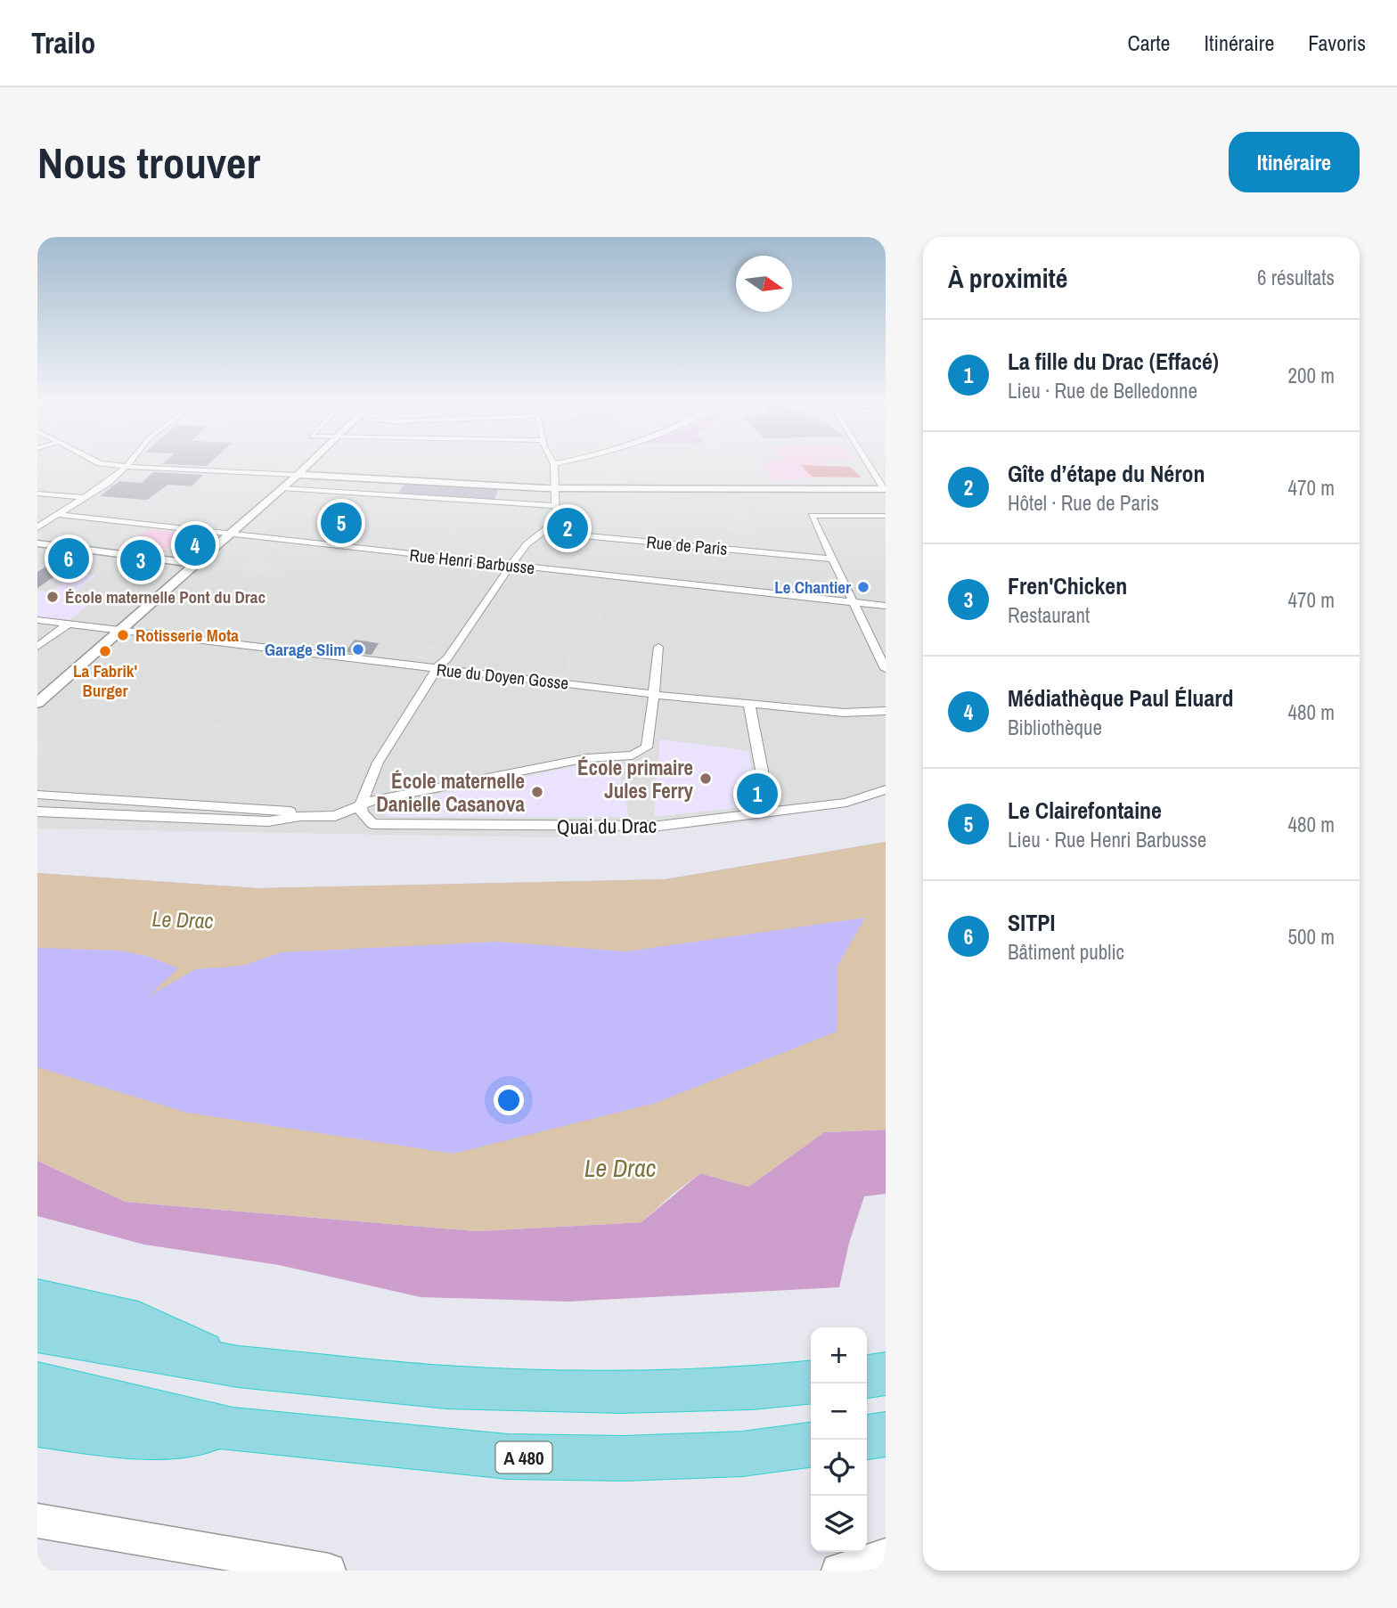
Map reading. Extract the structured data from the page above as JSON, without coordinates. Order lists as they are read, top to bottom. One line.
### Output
{"streets":{"highway":["A 480"],"street":["Rue de Paris","Rue Henri Barbusse","Rue du Doyen Gosse","Quai du Drac"]},"water":["Le Drac"],"places":["Le Chantier","École maternelle Pont du Drac","Rotisserie Mota","Garage Slim","La Fabrik' Burger","École primaire Jules Ferry","École maternelle Danielle Casanova"],"north":"right","page":{"header":"Trailo","nav":["Carte","Itinéraire","Favoris"],"buttons":"Itinéraire","title":"Nous trouver","heading":["À proximité","6 résultats"],"list":[{"mark":"1","name":"La fille du Drac (Effacé)","note":"Lieu · Rue de Belledonne","value":"200 m"},{"mark":"2","name":"Gîte d’étape du Néron","note":"Hôtel · Rue de Paris","value":"470 m"},{"mark":"3","name":"Fren'Chicken","note":"Restaurant","value":"470 m"},{"mark":"4","name":"Médiathèque Paul Éluard","note":"Bibliothèque","value":"480 m"},{"mark":"5","name":"Le Clairefontaine","note":"Lieu · Rue Henri Barbusse","value":"480 m"},{"mark":"6","name":"SITPI","note":"Bâtiment public","value":"500 m"}],"pins":["5","2","4","6","3","1"],"map_buttons":["+","−"]}}
